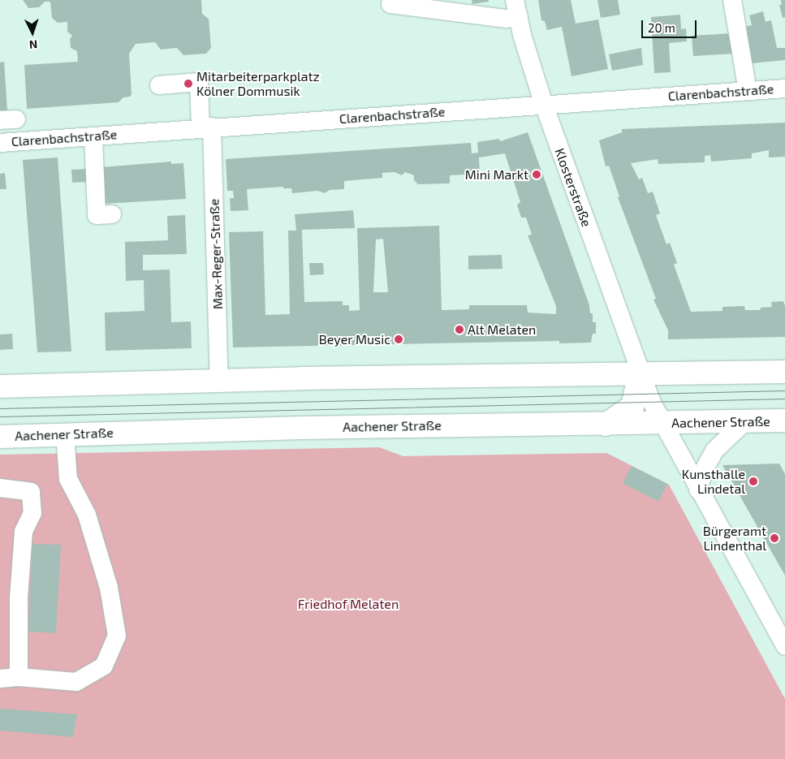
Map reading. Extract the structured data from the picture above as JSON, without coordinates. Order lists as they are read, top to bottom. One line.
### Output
{"streets":{"main road":["Aachener Straße"],"street":["Clarenbachstraße","Klosterstraße","Max-Reger-Straße"]},"crossings":[["Clarenbachstraße","Klosterstraße"],["Clarenbachstraße","Max-Reger-Straße"],["Klosterstraße","Aachener Straße"]],"parks":["Friedhof Melaten"],"places":["Mitarbeiterparkplatz Kölner Dommusik","Mini Markt","Alt Melaten","Beyer Music","Kunsthalle Lindetal","Bürgeramt Lindenthal"],"scale_bar":"20 m","north":"bottom"}
